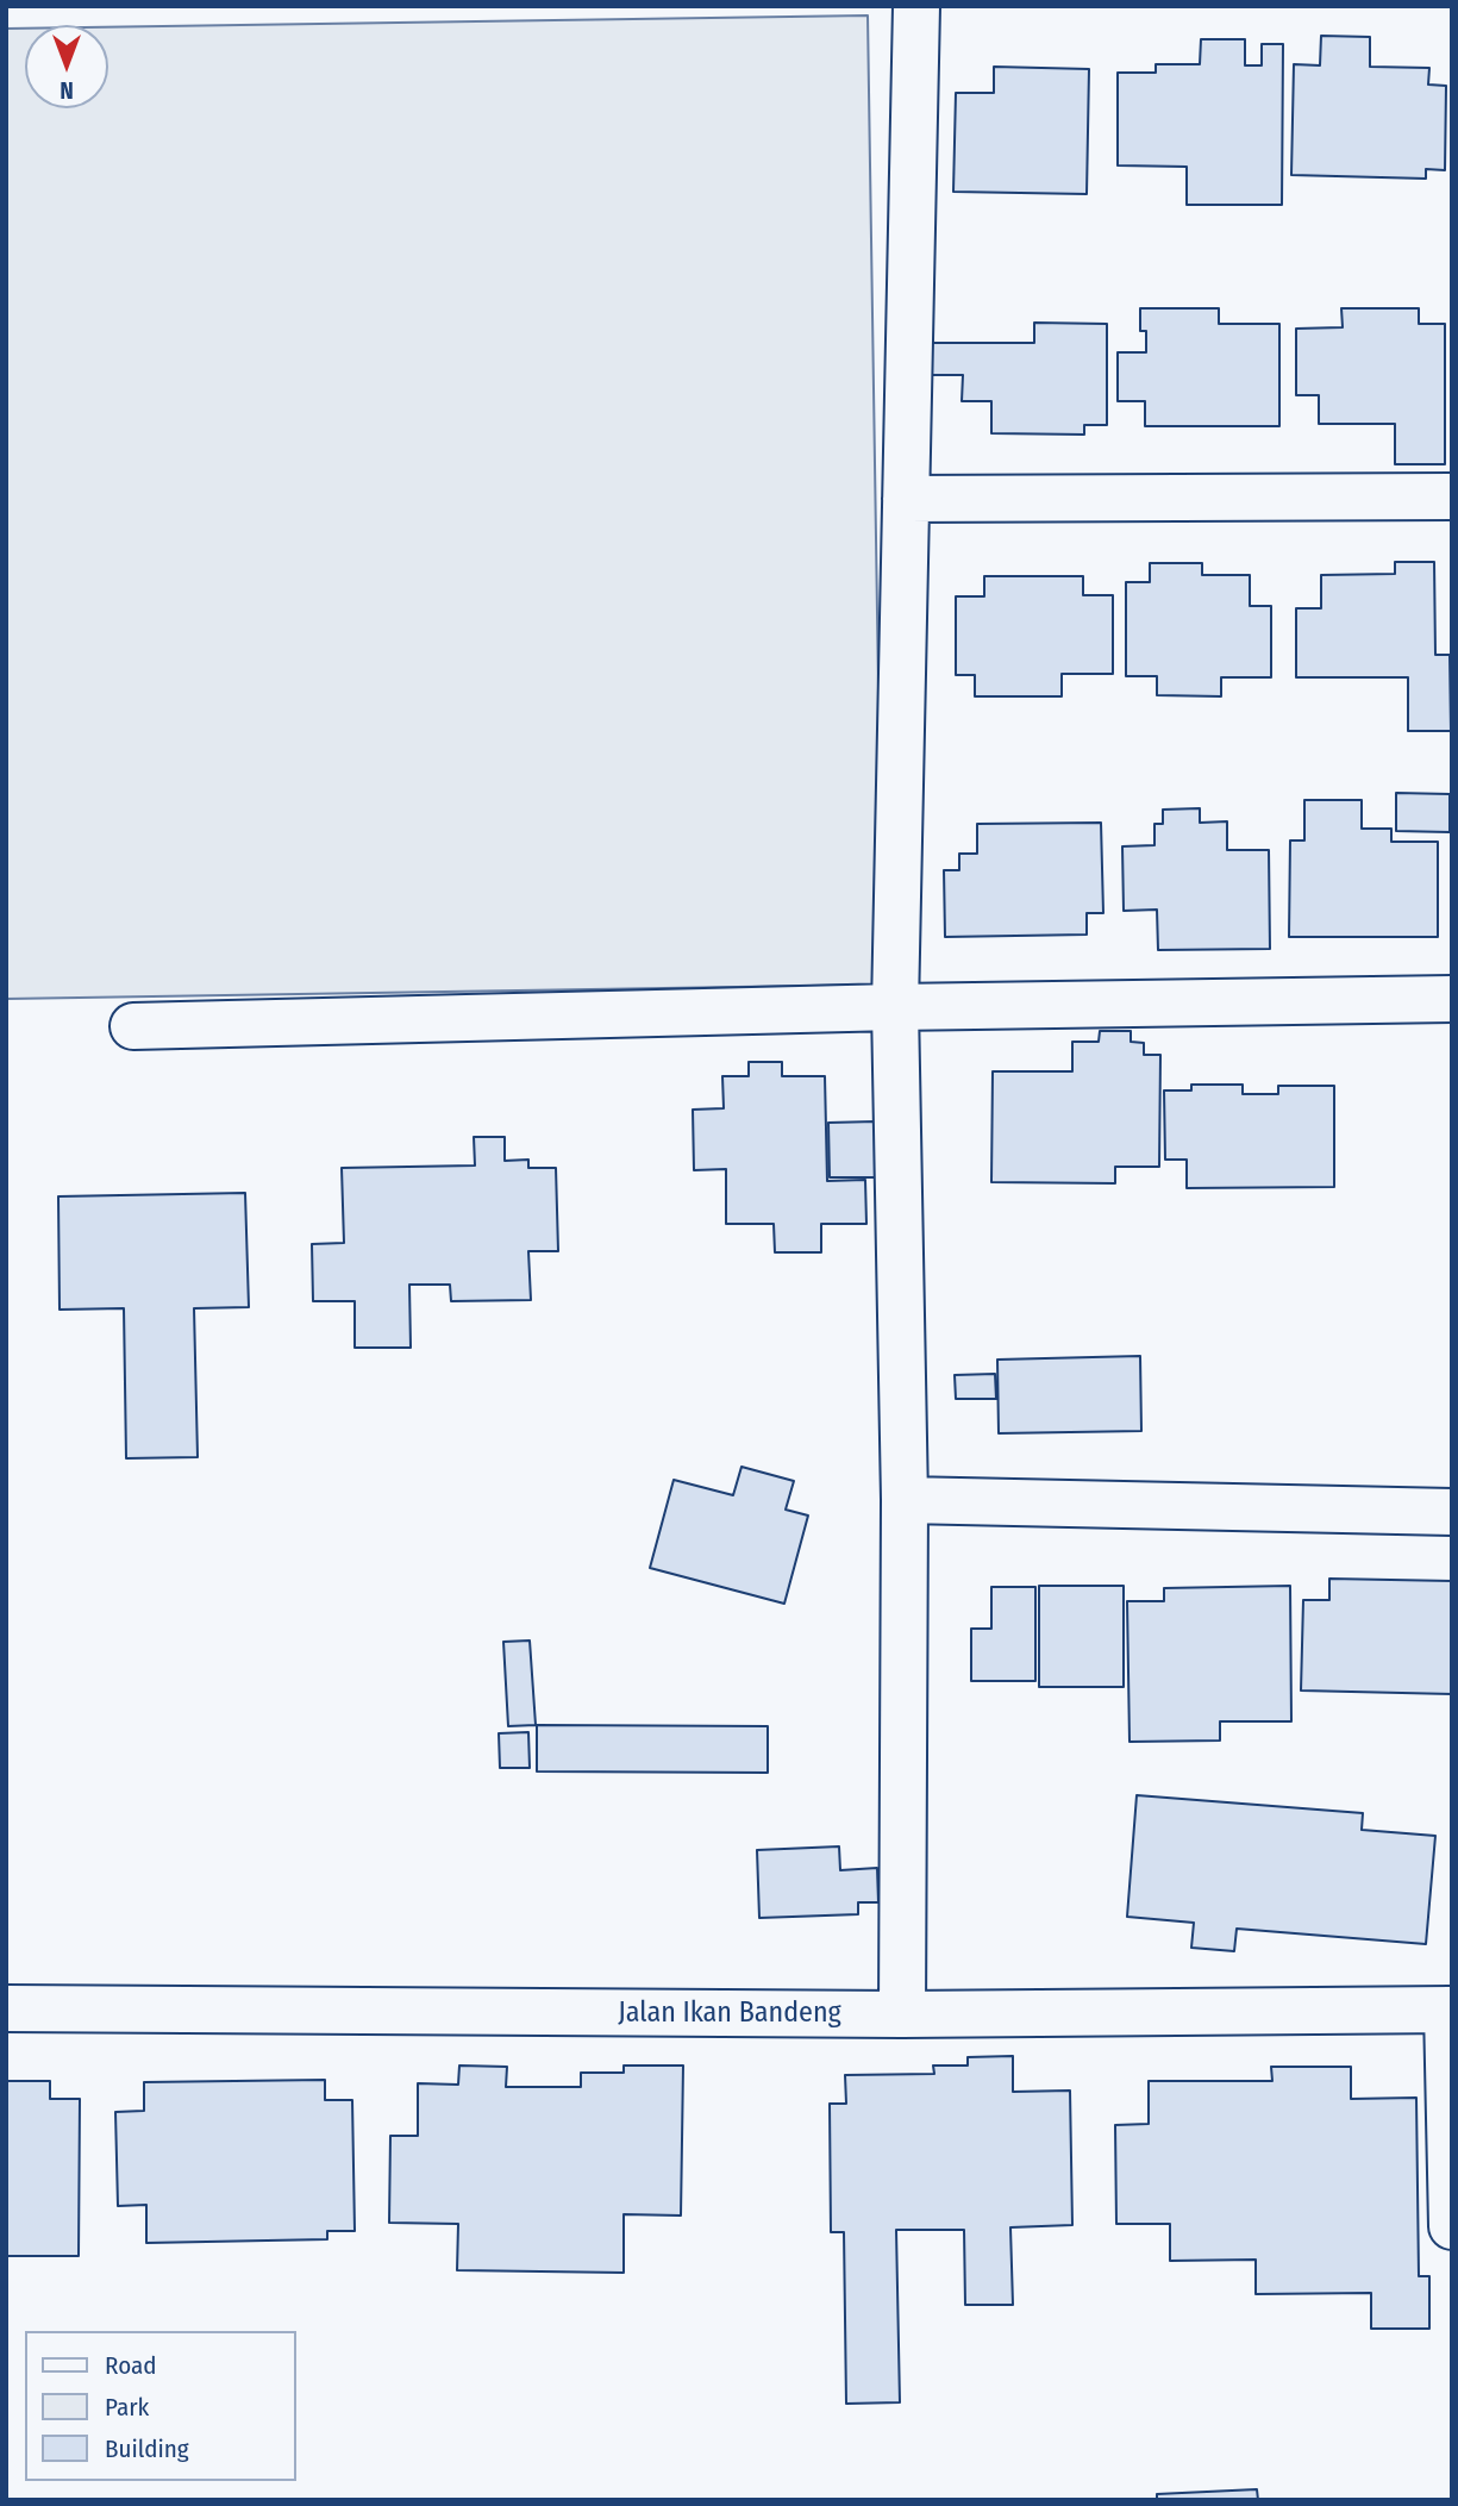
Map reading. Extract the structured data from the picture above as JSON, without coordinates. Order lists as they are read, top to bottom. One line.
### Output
{"streets":{"street":["Jalan Ikan Bandeng"]},"legend":["Road","Park","Building"],"north":"bottom"}
